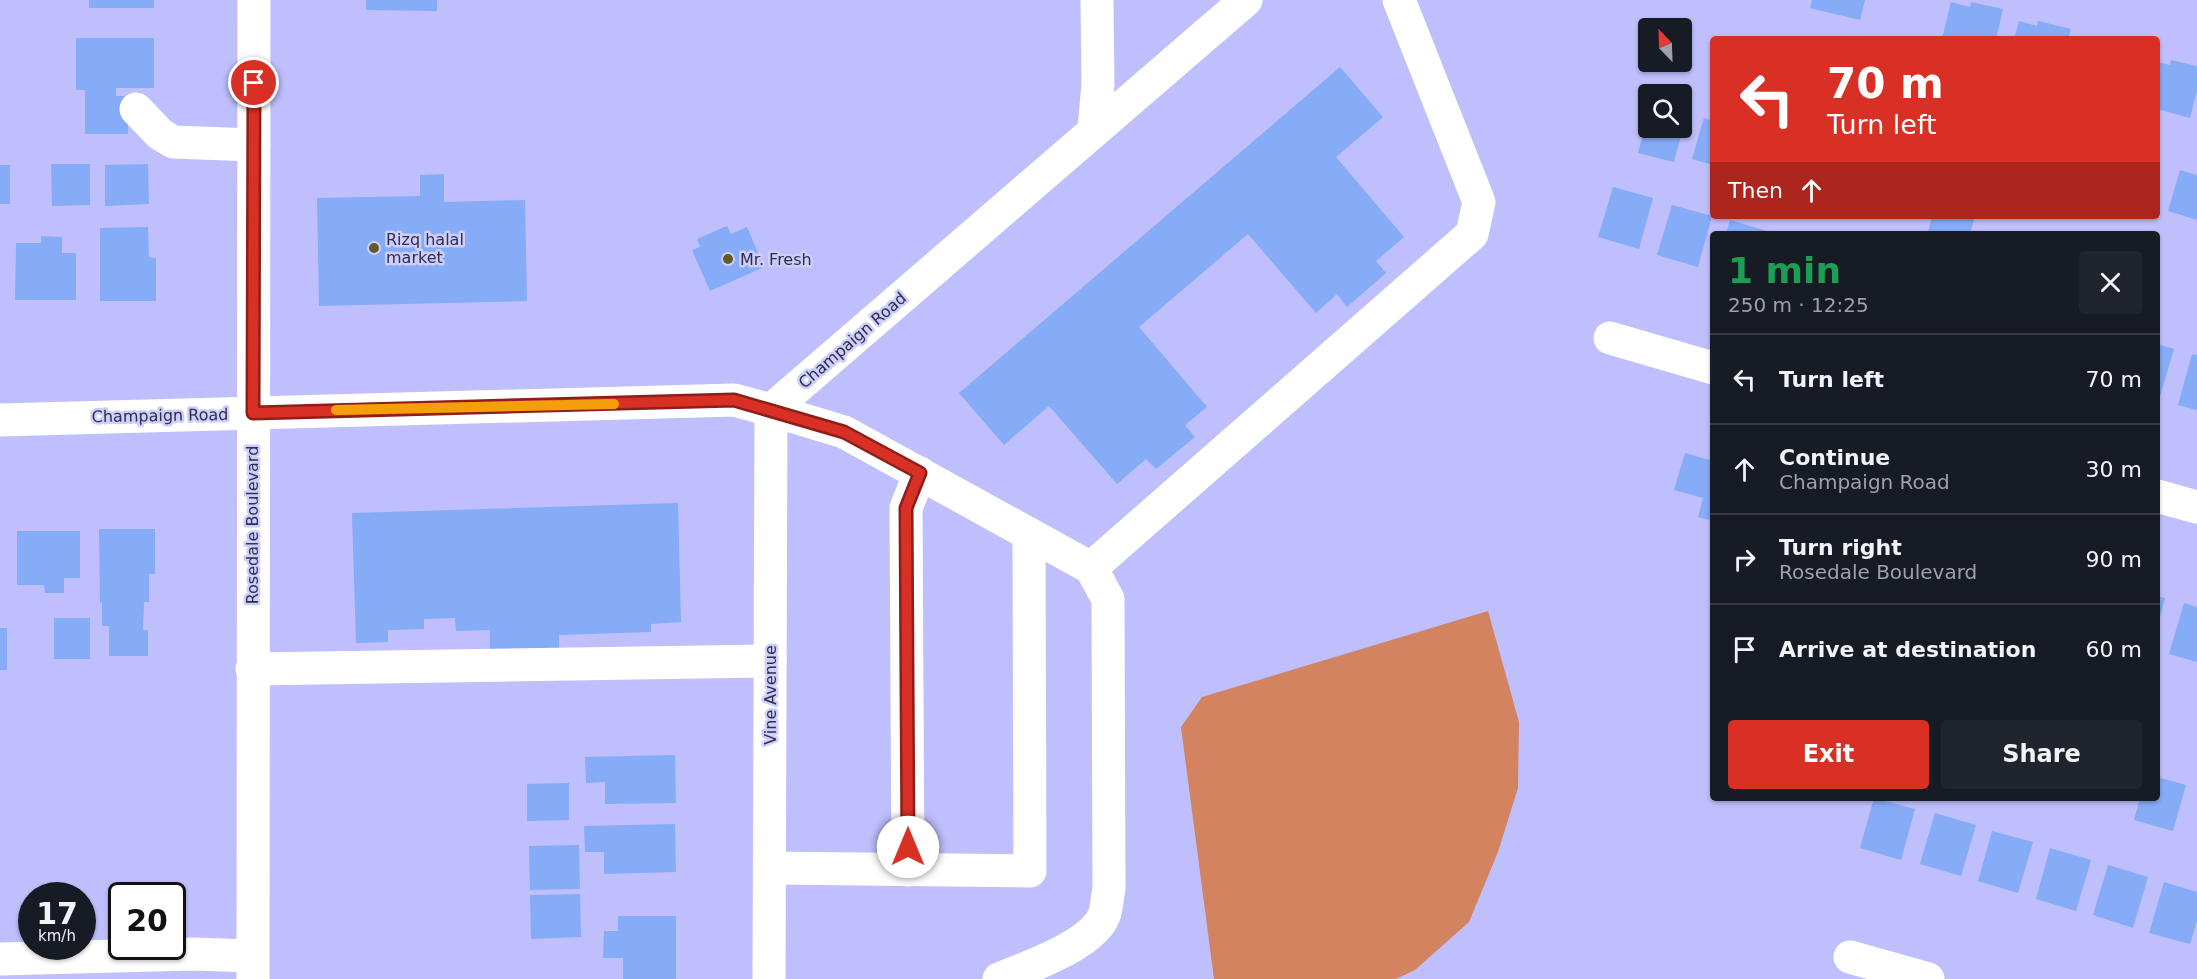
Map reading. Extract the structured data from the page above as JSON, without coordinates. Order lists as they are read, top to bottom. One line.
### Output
{"streets":{"street":["Champaign Road","Rosedale Boulevard","Vine Avenue"]},"crossings":[["Champaign Road","Rosedale Boulevard"],["Champaign Road","Vine Avenue"]],"places":["Rizq halal market","Mr. Fresh"],"north":"top left","page":{"turn":["70 m","Turn left"],"then":"Then","heading":["1 min","250 m · 12:25"],"list":[{"name":"Turn left","value":"70 m"},{"name":"Continue","note":"Champaign Road","value":"30 m"},{"name":"Turn right","note":"Rosedale Boulevard","value":"90 m"},{"name":"Arrive at destination","value":"60 m"}],"buttons":["Exit","Share"],"speed":"17 km/h","limit":"20"}}
